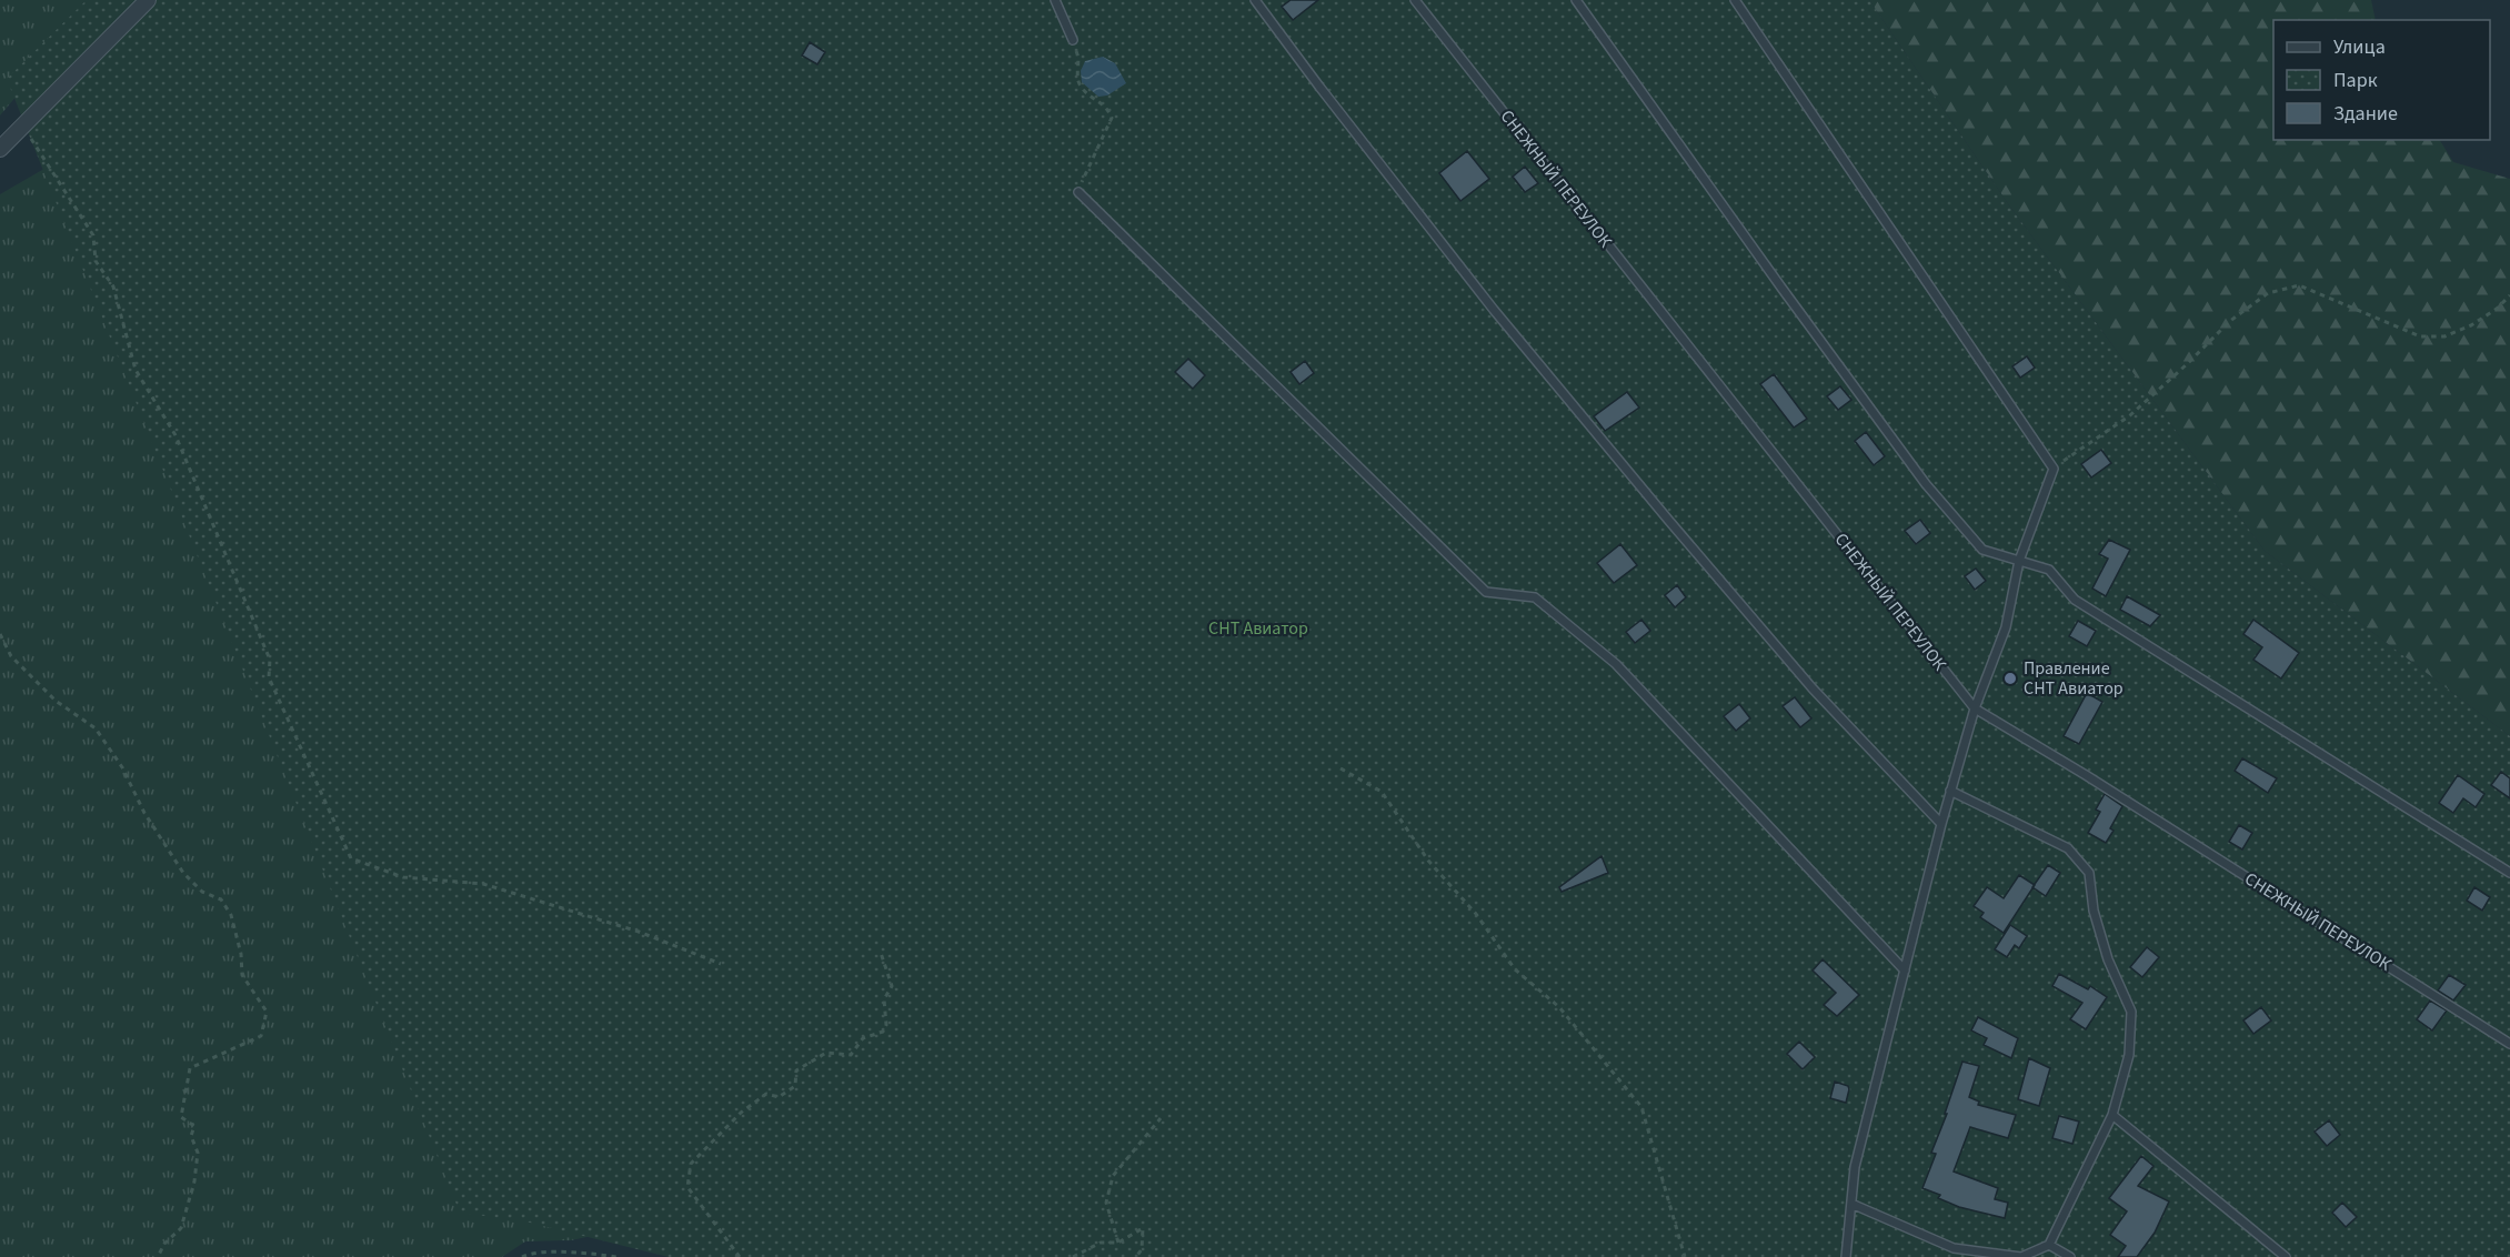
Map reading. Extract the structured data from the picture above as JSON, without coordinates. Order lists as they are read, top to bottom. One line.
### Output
{"streets":{"lane":["СНЕЖНЫЙ ПЕРЕУЛОК"]},"parks":["СНТ Авиатор"],"places":["Правление СНТ Авиатор"],"legend":["Улица","Парк","Здание"]}
